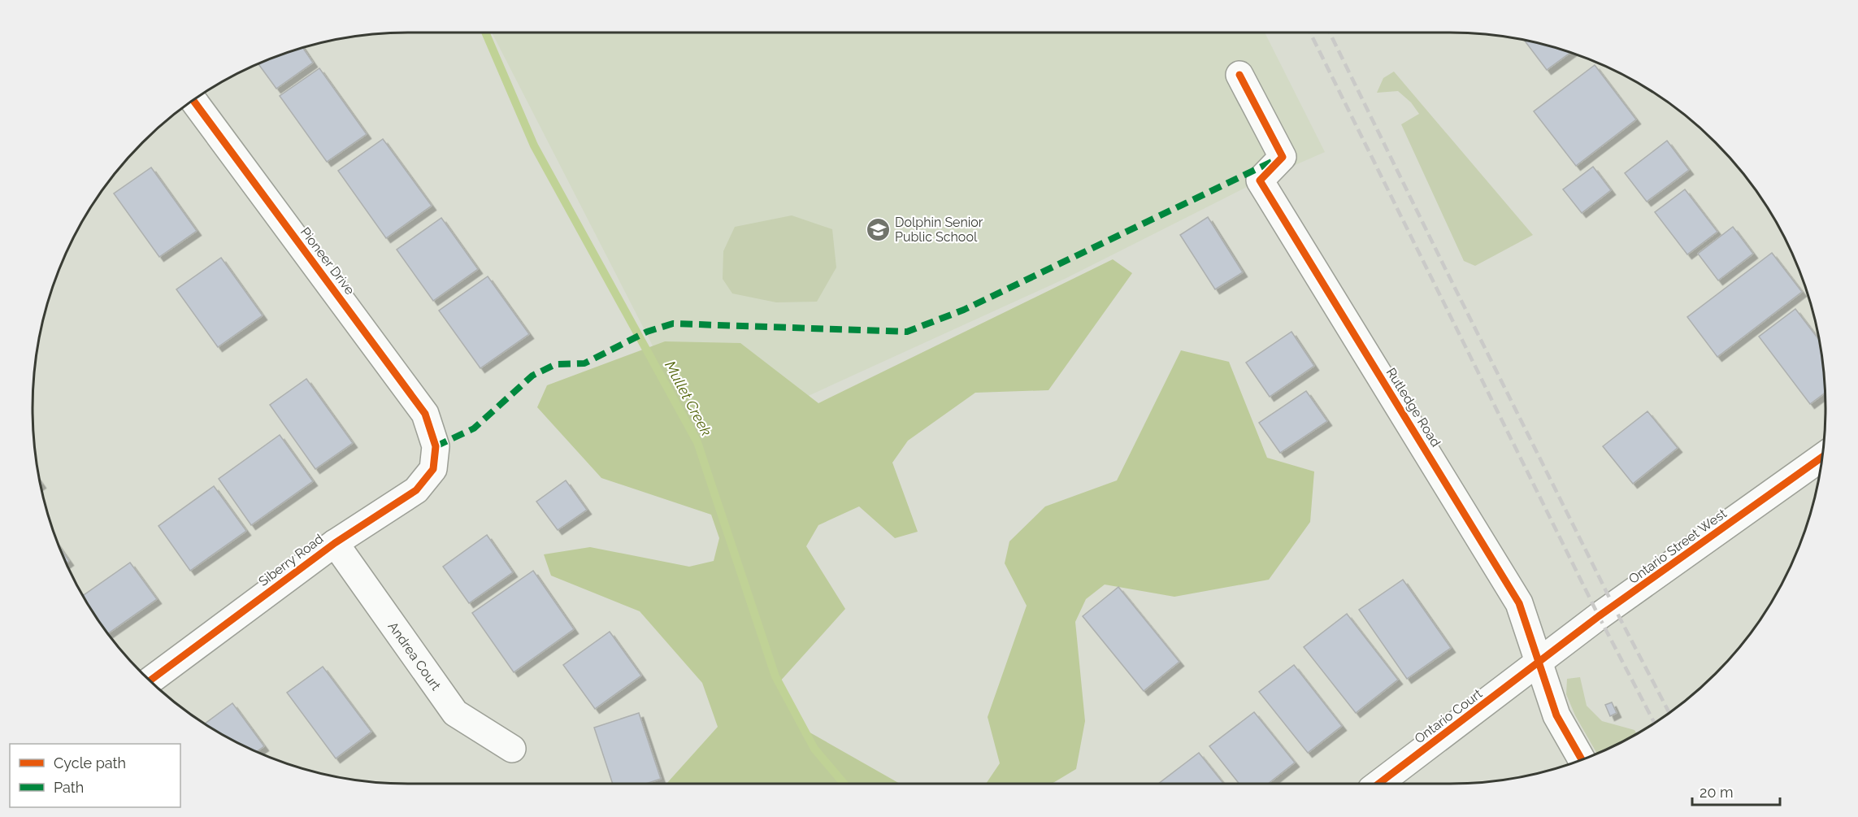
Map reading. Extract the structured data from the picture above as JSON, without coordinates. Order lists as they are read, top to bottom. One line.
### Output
{"streets":{"street":["Pioneer Drive","Rutledge Road","Ontario Street West","Siberry Road","Andrea Court","Ontario Court"]},"crossings":[["Pioneer Drive","Siberry Road"],["Rutledge Road","Ontario Street West"],["Rutledge Road","Ontario Court"],["Ontario Street West","Ontario Court"],["Siberry Road","Andrea Court"]],"water":["Mullet Creek"],"places":{"school or university":["Dolphin Senior Public School"]},"legend":["Cycle path","Path"],"scale_bar":"20 m"}
